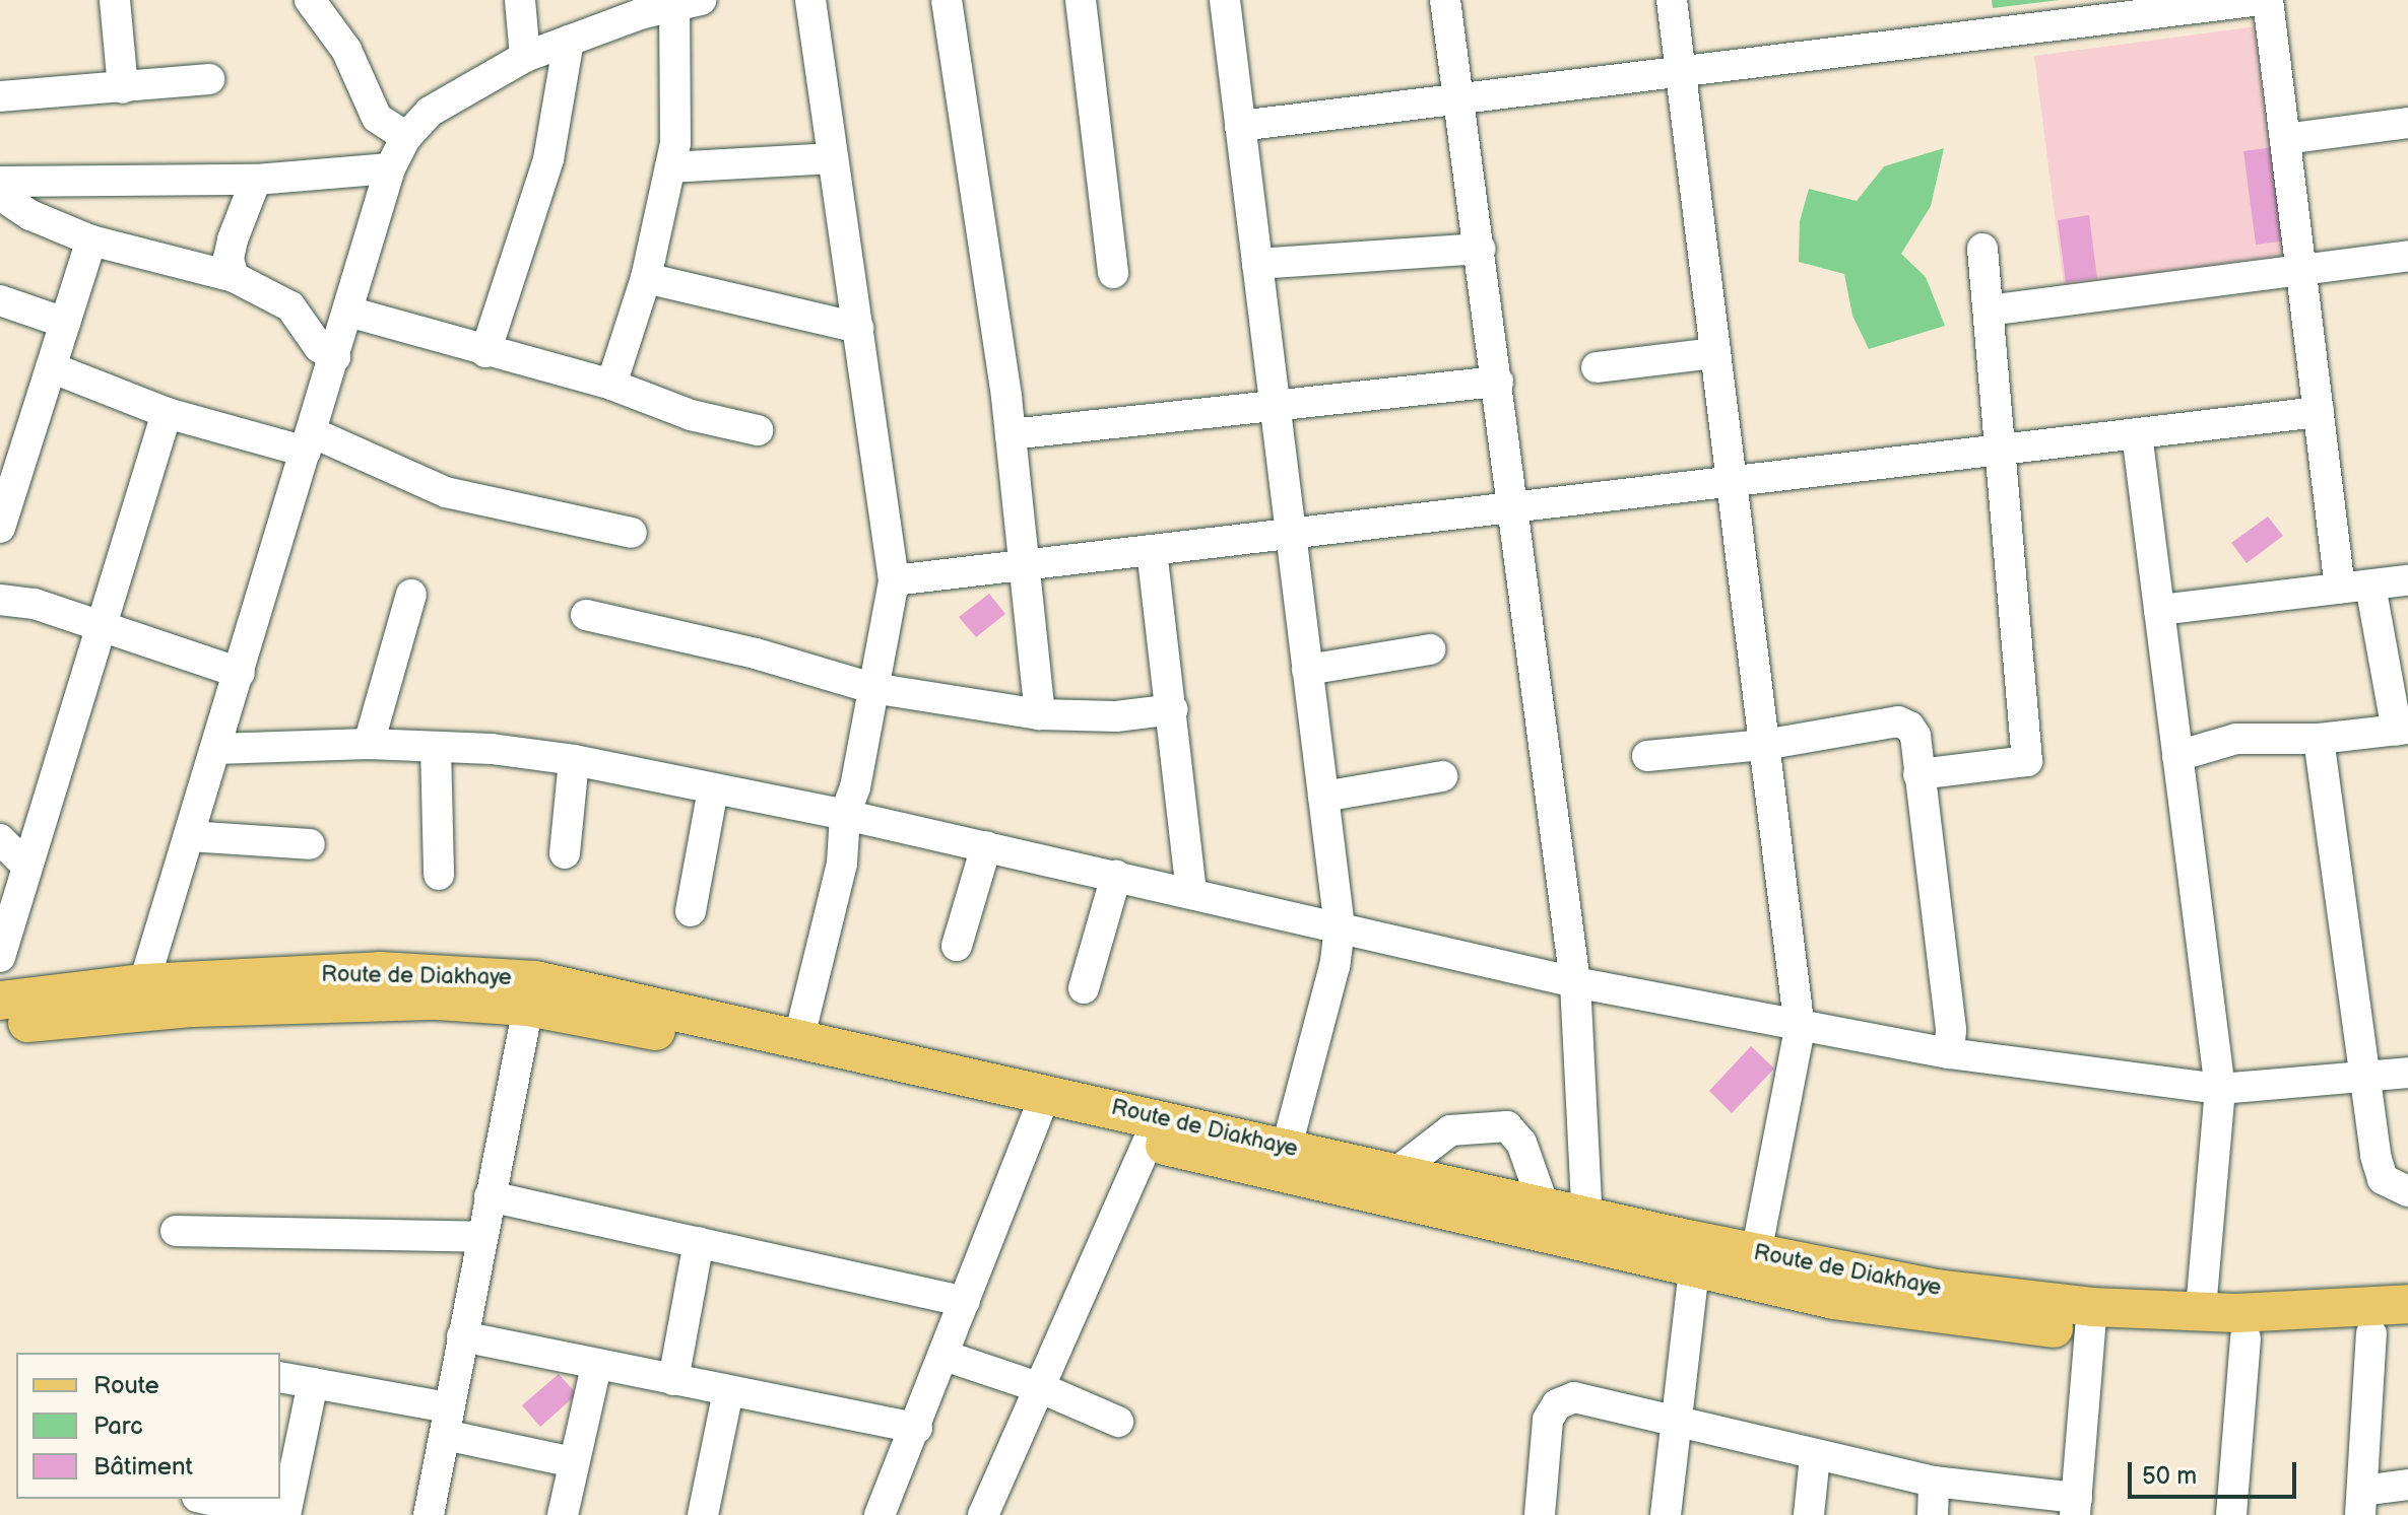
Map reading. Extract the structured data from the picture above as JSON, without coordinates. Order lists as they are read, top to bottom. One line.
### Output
{"streets":{"main road":["Route de Diakhaye"]},"legend":["Route","Parc","Bâtiment"],"scale_bar":"50 m"}
